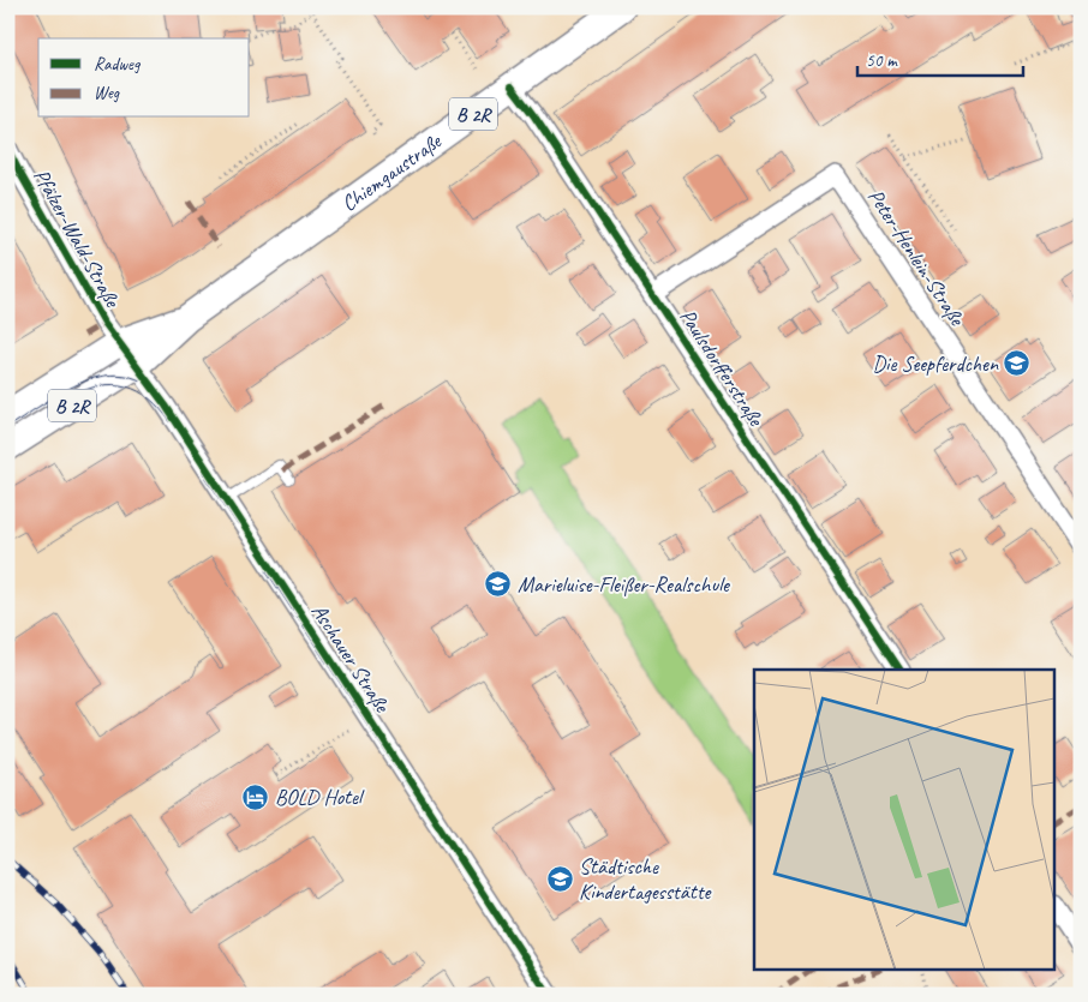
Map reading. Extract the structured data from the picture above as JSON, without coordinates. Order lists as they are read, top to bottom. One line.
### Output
{"streets":{"main road":["B 2R","Chiemgaustraße"],"street":["Pfälzer-Wald-Straße","Peter-Henlein-Straße","Paulsdorfferstraße","Aschauer Straße"]},"crossings":[["Chiemgaustraße","Pfälzer-Wald-Straße"],["Chiemgaustraße","Paulsdorfferstraße"],["Chiemgaustraße","Aschauer Straße"],["Pfälzer-Wald-Straße","Aschauer Straße"],["Peter-Henlein-Straße","Paulsdorfferstraße"]],"places":{"school or university":["Die Seepferdchen","Marieluise-Fleißer-Realschule","Städtische Kindertagesstätte"],"hotel":["BOLD Hotel"]},"legend":["Radweg","Weg"],"scale_bar":"50 m"}
